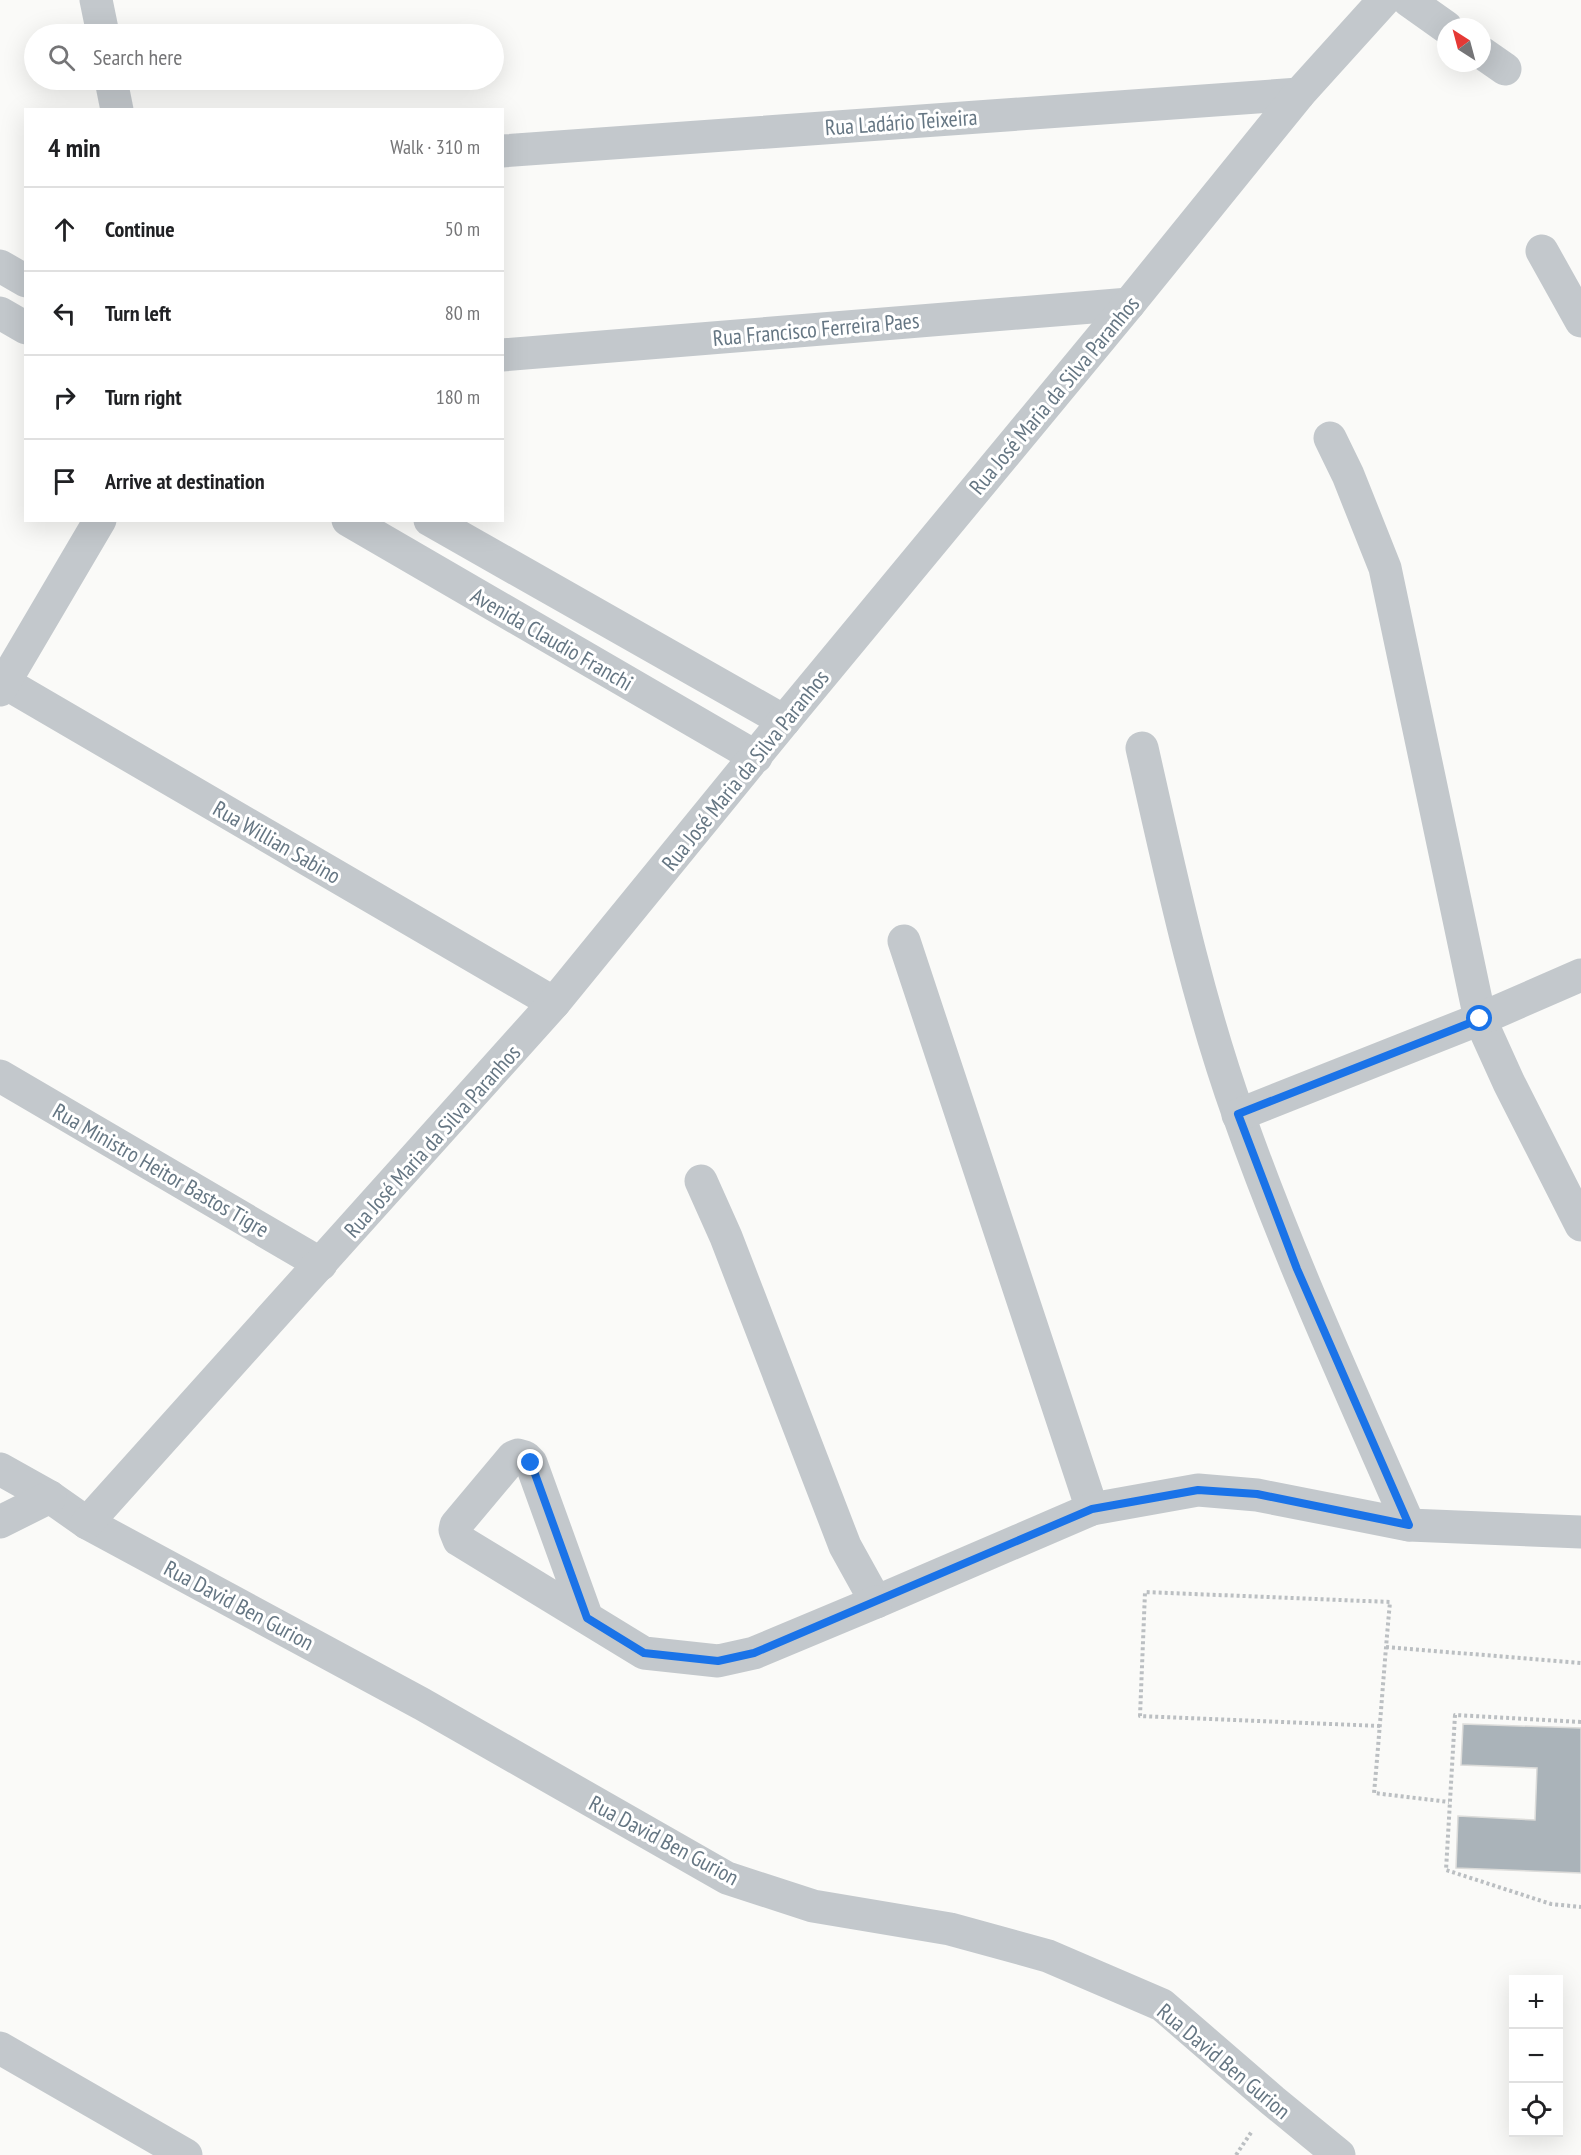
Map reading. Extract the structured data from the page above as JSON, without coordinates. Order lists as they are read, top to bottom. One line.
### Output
{"streets":{"street":["Rua Ladário Teixeira","Rua Francisco Ferreira Paes","Rua José Maria da Silva Paranhos","Avenida Claudio Franchi","Rua Willian Sabino","Rua Ministro Heitor Bastos Tigre","Rua David Ben Gurion"]},"crossings":[["Rua Ladário Teixeira","Rua José Maria da Silva Paranhos"],["Rua Francisco Ferreira Paes","Rua José Maria da Silva Paranhos"],["Rua José Maria da Silva Paranhos","Avenida Claudio Franchi"],["Rua José Maria da Silva Paranhos","Rua Willian Sabino"],["Rua José Maria da Silva Paranhos","Rua Ministro Heitor Bastos Tigre"],["Rua José Maria da Silva Paranhos","Rua David Ben Gurion"]],"north":"top left","page":{"search":"Search here","heading":["4 min","Walk · 310 m"],"list":[["Continue","50 m"],["Turn left","80 m"],["Turn right","180 m"],"Arrive at destination"],"map_buttons":["+","−"]}}
